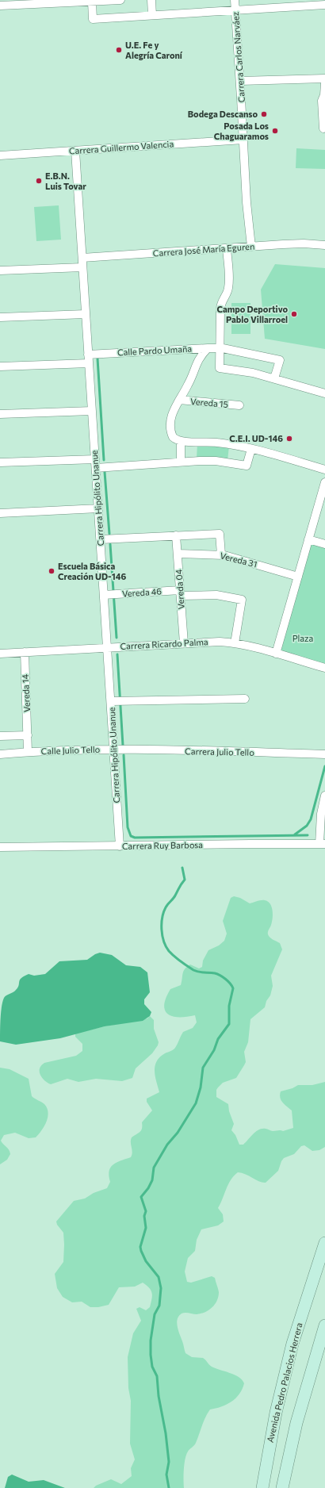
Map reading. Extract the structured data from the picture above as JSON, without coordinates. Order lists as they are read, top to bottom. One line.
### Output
{"streets":{"main road":["Avenida Pedro Palacios Herrera"],"street":["Carrera Carlos Narváez","Carrera Guillermo Valencia","Carrera José María Eguren","Calle Pardo Umaña","Vereda 15","Carrera Hipólito Unanue","Vereda 31","Vereda 04","Vereda 46","Carrera Ricardo Palma","Vereda 14","Calle Julio Tello","Carrera Julio Tello","Carrera Ruy Barbosa"]},"crossings":[["Carrera Carlos Narváez","Carrera Guillermo Valencia"],["Carrera Carlos Narváez","Carrera José María Eguren"],["Carrera Guillermo Valencia","Carrera Hipólito Unanue"],["Carrera José María Eguren","Carrera Hipólito Unanue"],["Calle Pardo Umaña","Carrera Hipólito Unanue"],["Carrera Hipólito Unanue","Vereda 46"],["Carrera Hipólito Unanue","Carrera Ricardo Palma"],["Carrera Hipólito Unanue","Calle Julio Tello"],["Carrera Hipólito Unanue","Carrera Julio Tello"],["Carrera Hipólito Unanue","Carrera Ruy Barbosa"],["Vereda 31","Vereda 04"],["Vereda 04","Vereda 46"],["Vereda 04","Carrera Ricardo Palma"],["Vereda 46","Carrera Ricardo Palma"],["Carrera Ricardo Palma","Vereda 14"],["Vereda 14","Calle Julio Tello"],["Calle Julio Tello","Carrera Julio Tello"]],"parks":["Plaza"],"places":["U.E. Fe y Alegría Caroní","Bodega Descanso","Posada Los Chaguaramos","E.B.N. Luis Tovar","Campo Deportivo Pablo Villarroel","C.E.I. UD-146","Escuela Básica Creación UD-146"]}
